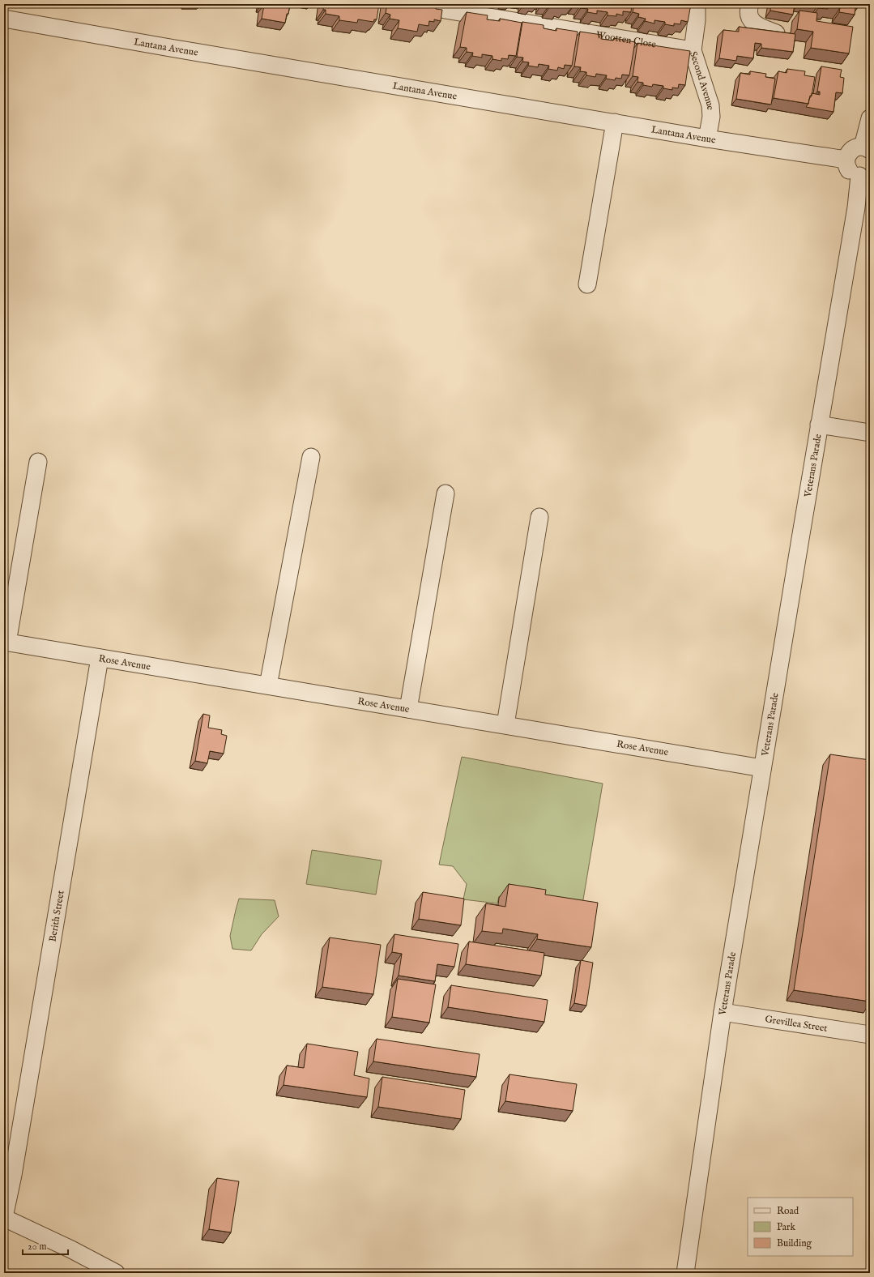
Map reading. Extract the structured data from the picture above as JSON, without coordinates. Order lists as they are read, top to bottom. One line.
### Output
{"streets":{"street":["Wootten Close","Lantana Avenue","Second Avenue","Veterans Parade","Rose Avenue","Berith Street","Grevillea Street"]},"crossings":[["Wootten Close","Second Avenue"],["Lantana Avenue","Second Avenue"],["Veterans Parade","Rose Avenue"],["Veterans Parade","Grevillea Street"],["Rose Avenue","Berith Street"]],"legend":["Road","Park","Building"],"scale_bar":"20 m"}
